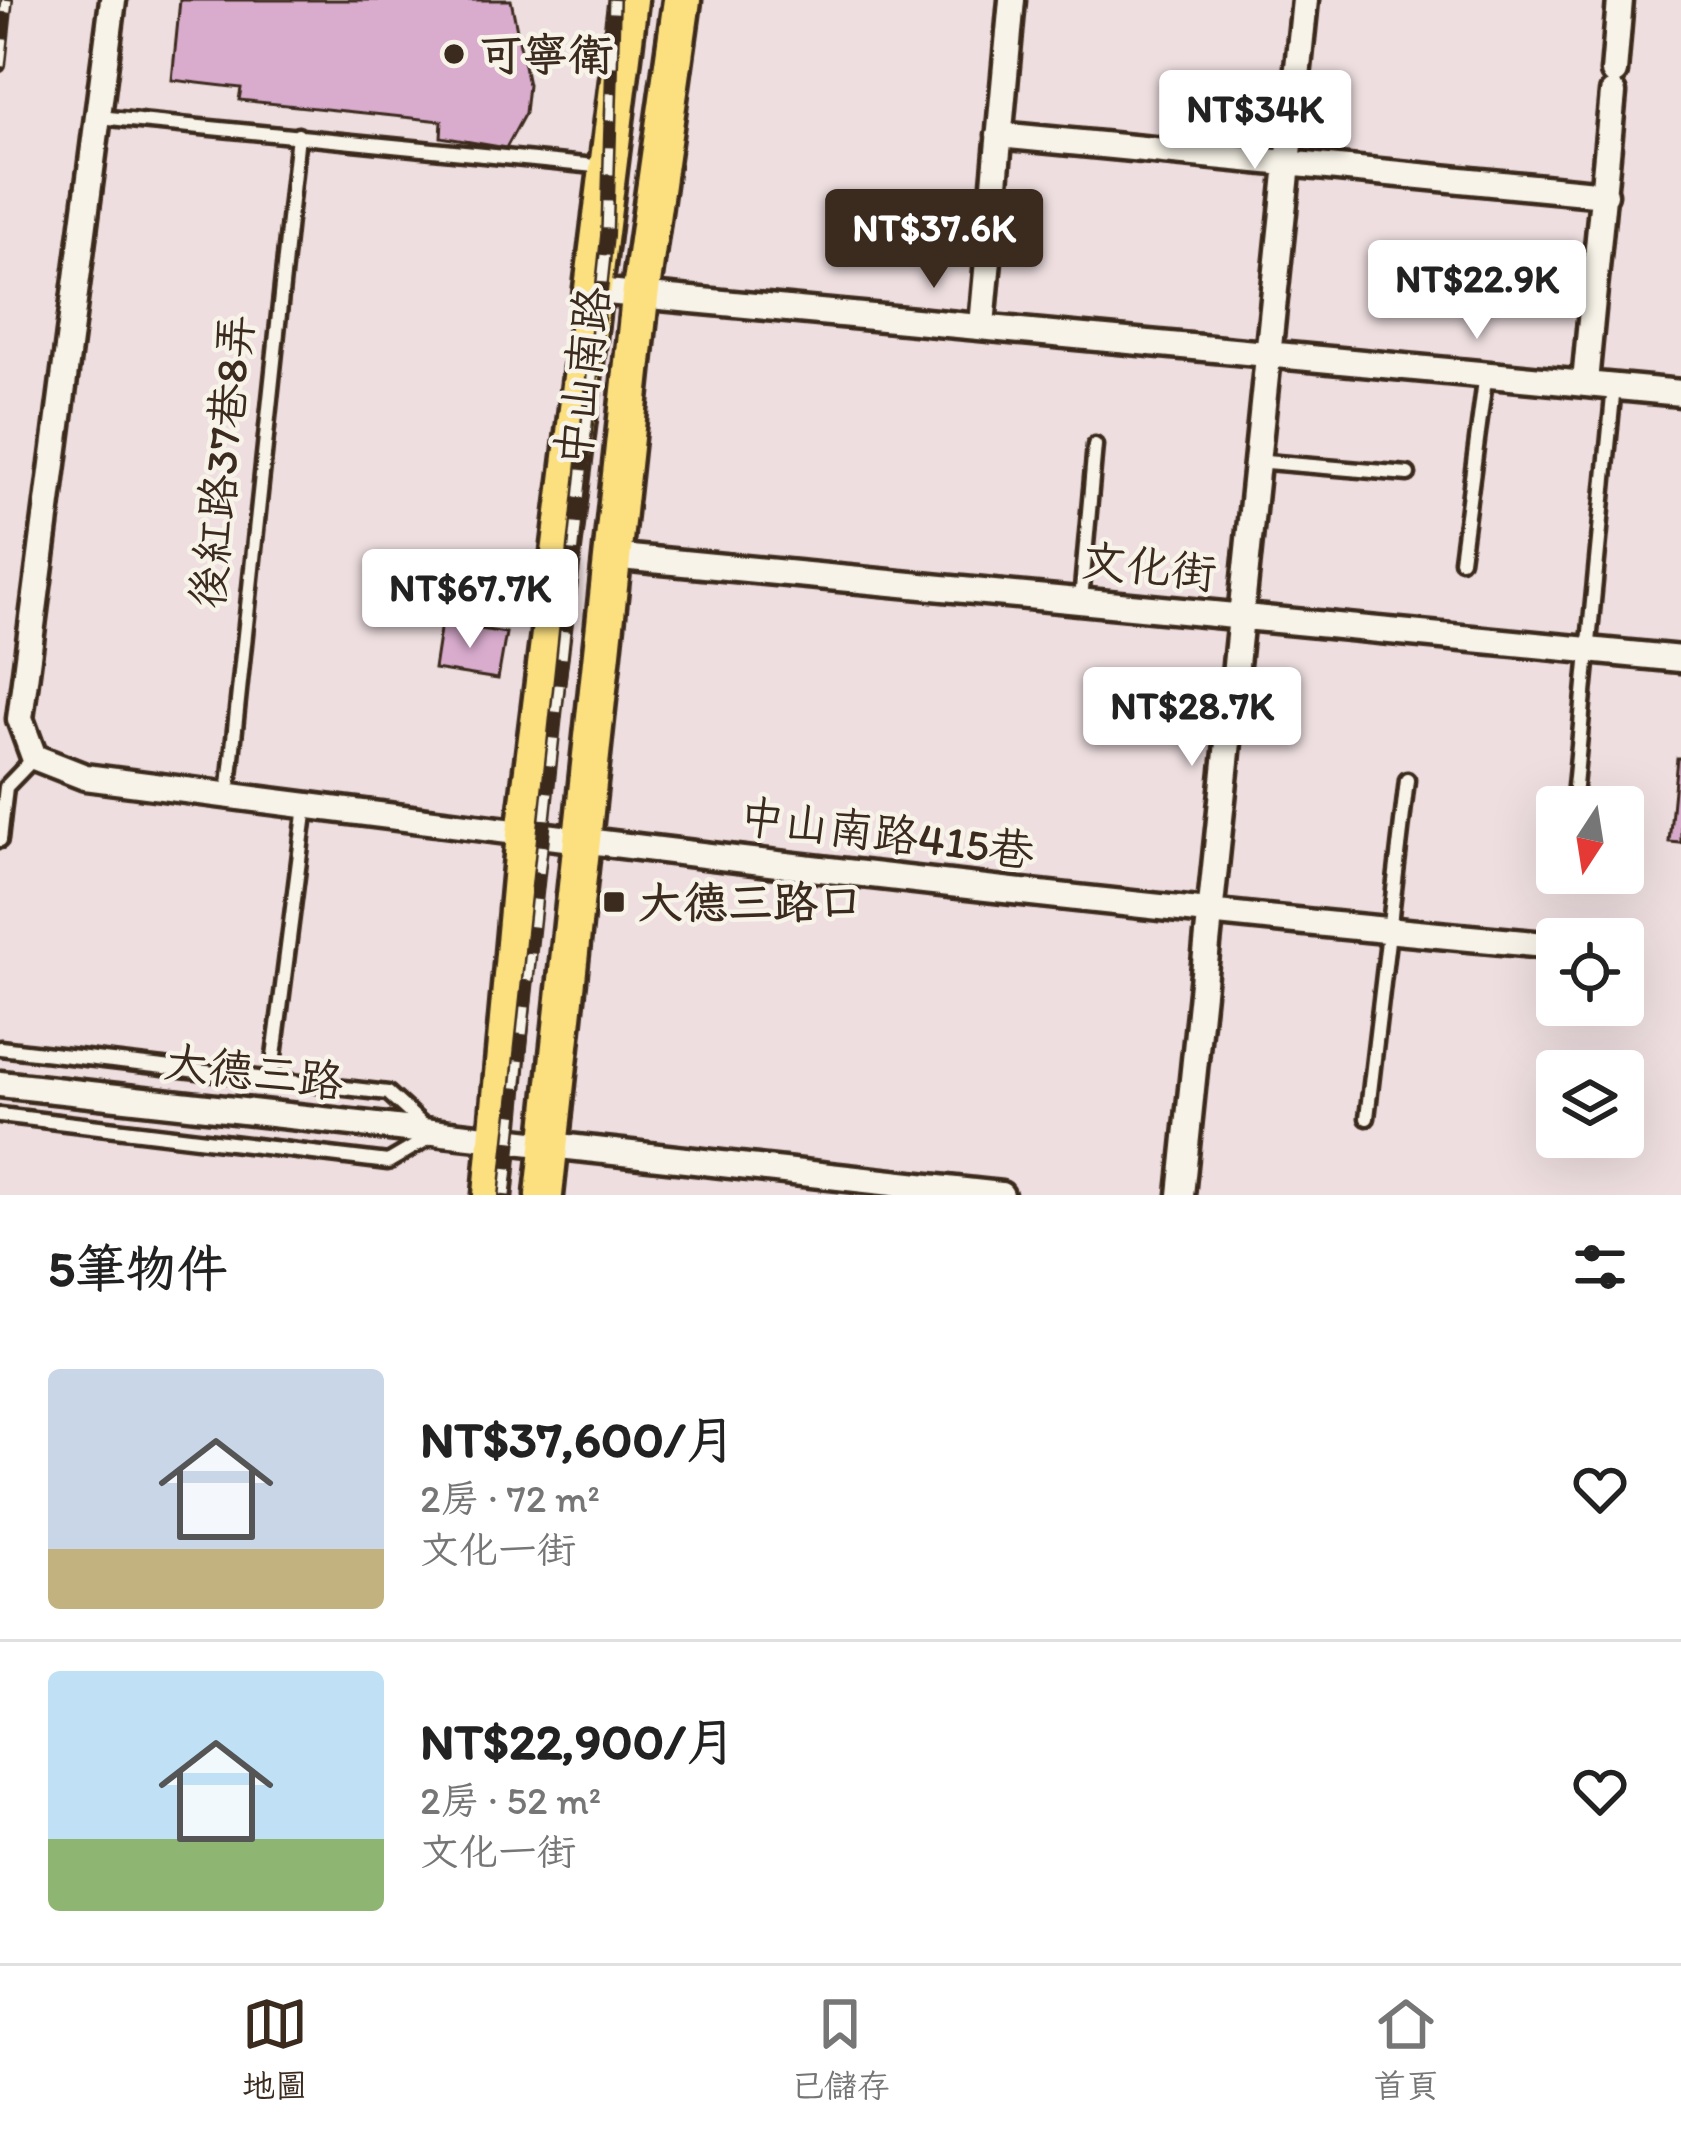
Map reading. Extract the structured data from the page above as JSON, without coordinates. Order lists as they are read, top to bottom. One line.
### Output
{"streets":{"main road":["中山南路"],"street":["文化街","中山南路415巷","大德三路"],"lane":["後紅路37巷8弄"]},"crossings":[["中山南路","文化街"],["中山南路","中山南路415巷"],["中山南路","大德三路"]],"places":{"other":["可寧衛"],"transit":["大德三路口"]},"north":"bottom","page":{"price":["NT$34K","NT$37.6K","NT$22.9K","NT$67.7K","NT$28.7K"],"heading":"5筆物件","list":[{"name":"NT$37,600/月","note":"2房 · 72 m² · 文化一街"},{"name":"NT$22,900/月","note":"2房 · 52 m² · 文化一街"}],"tabs":["地圖","已儲存","首頁"]}}
